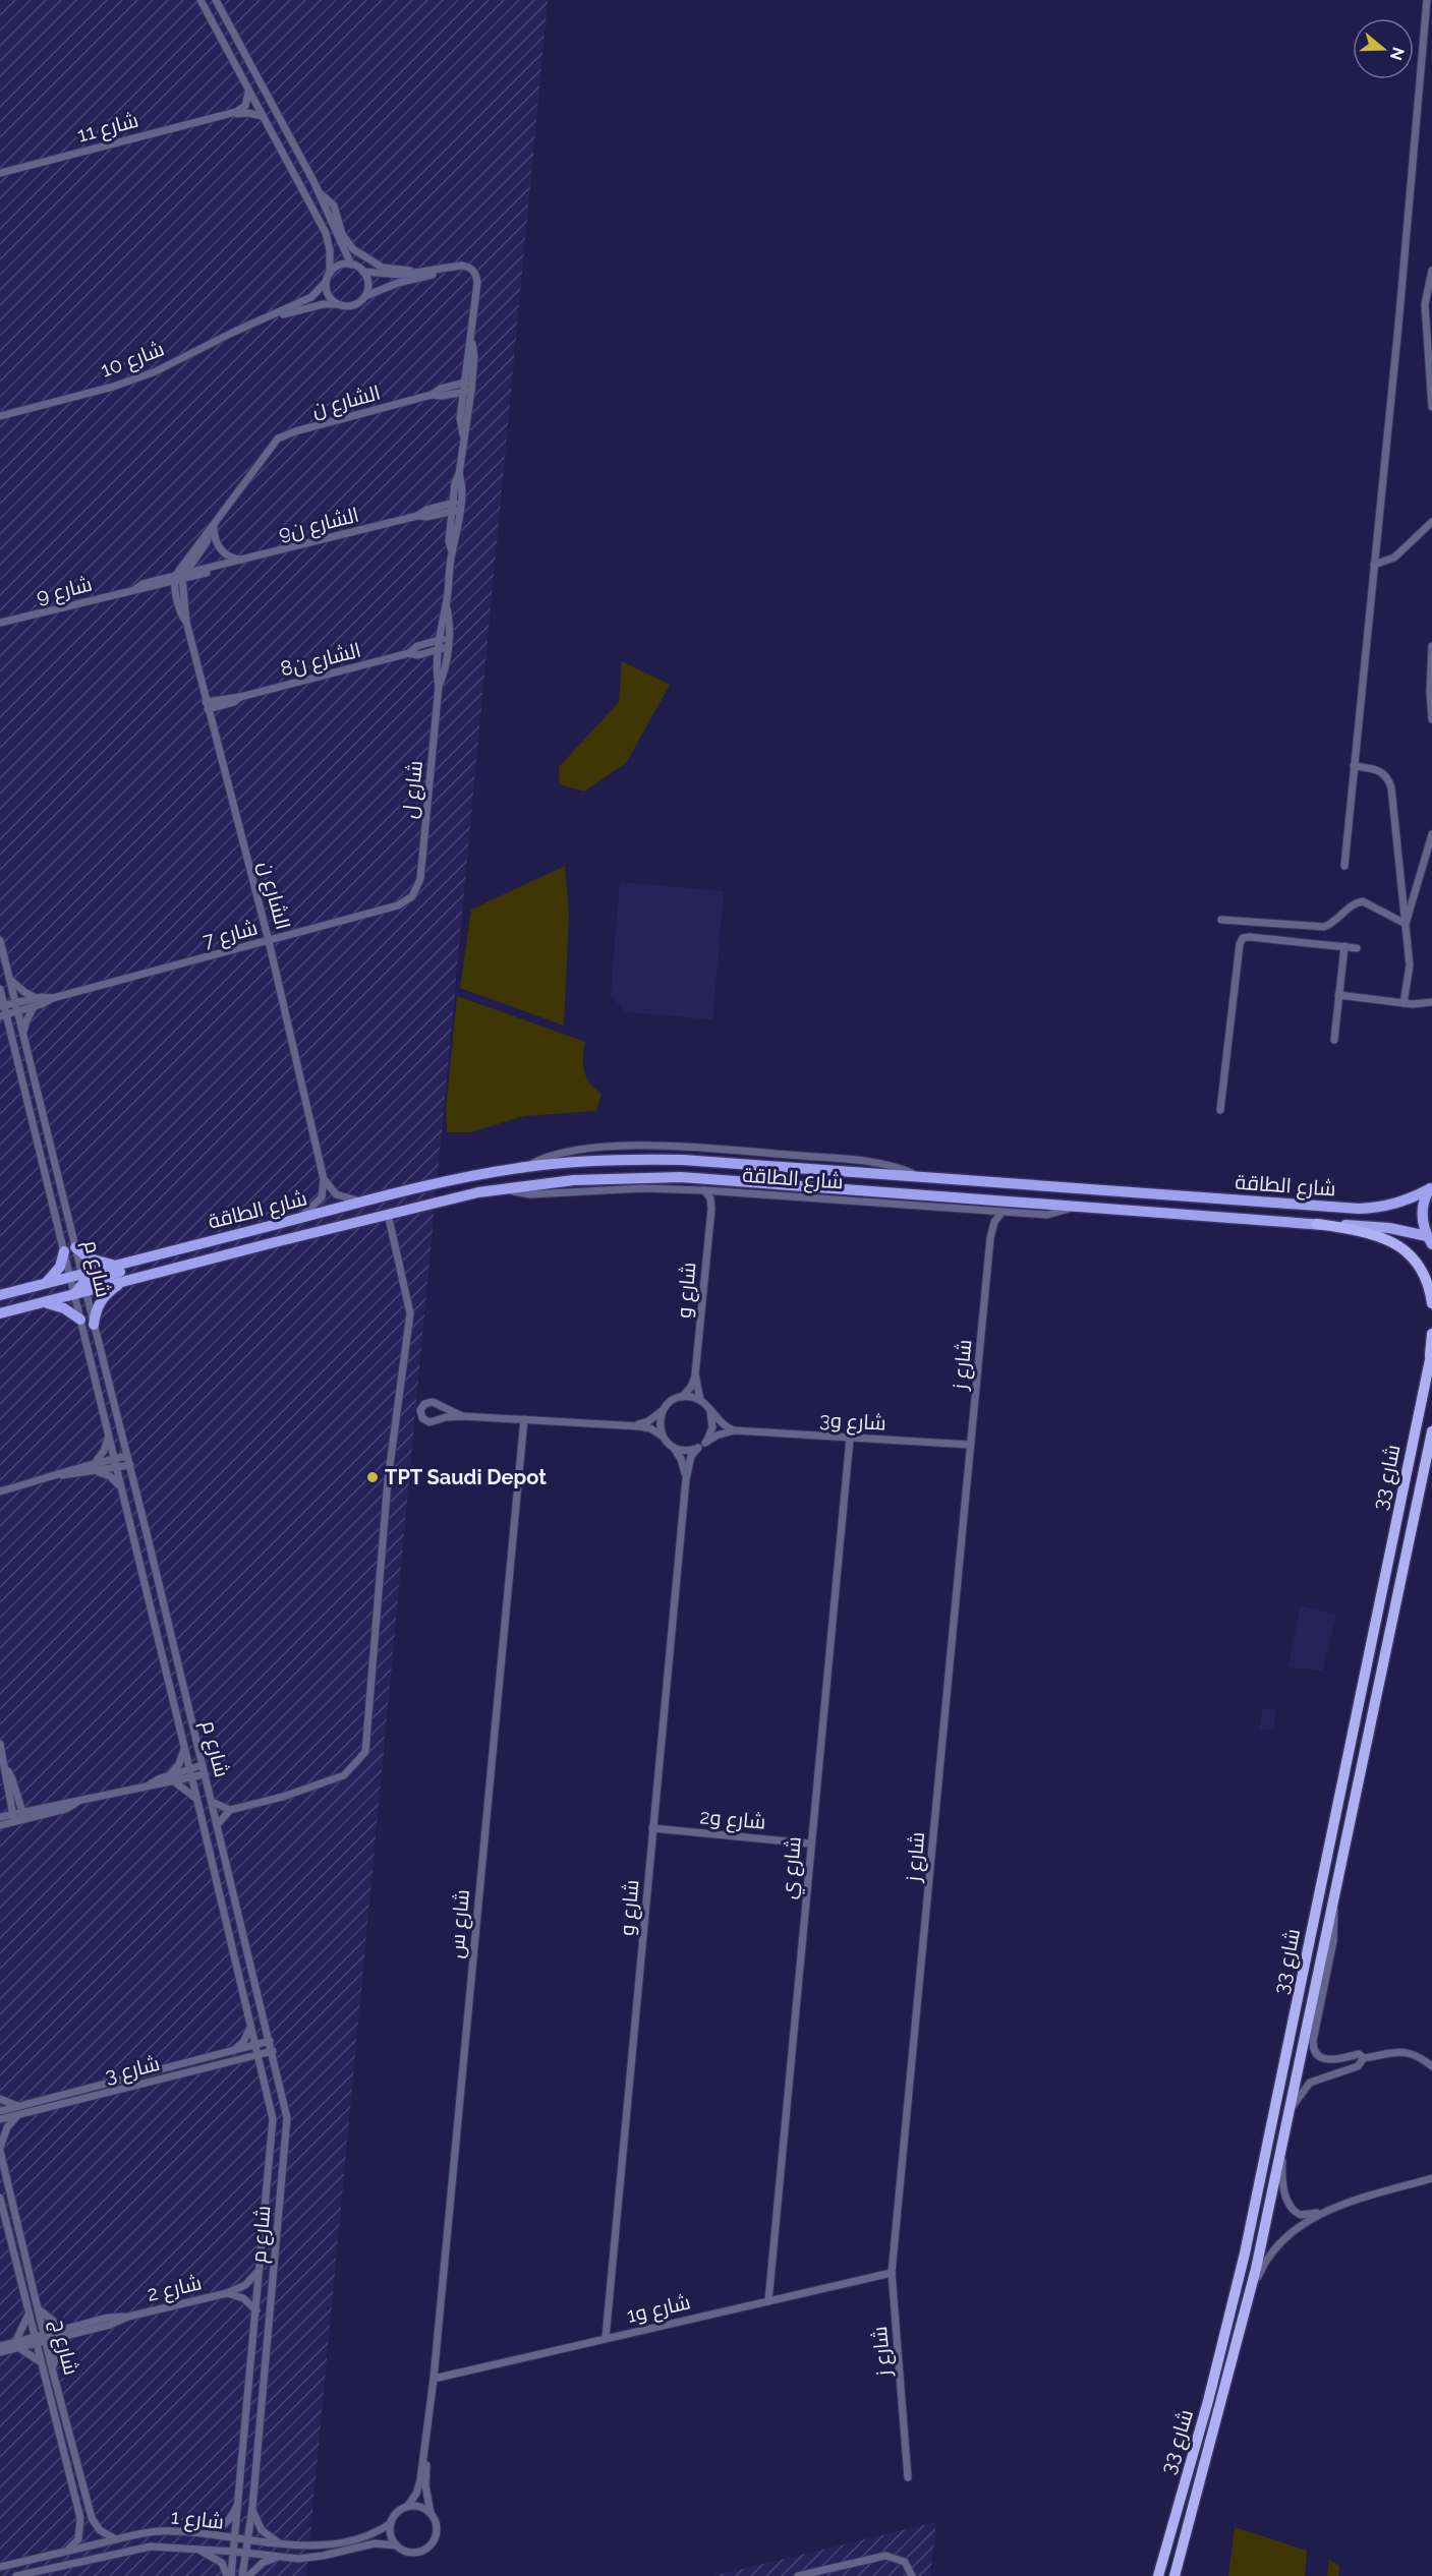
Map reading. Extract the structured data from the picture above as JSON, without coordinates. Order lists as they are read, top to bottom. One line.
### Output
{"streets":{"highway":["شارع 33"],"main road":["شارع الطاقة"],"street":["شارع 11","شارع 10","الشارع ن","الشارع ن9","شارع 9","الشارع ن8","شارع ل","شارع 7","شارع م","شارع و","شارع ز","شارع و3","شارع و2","شارع ي","شارع س","شارع 3","شارع 2","شارع و1","شارع ج","شارع 1"]},"crossings":[["الشارع ن","الشارع ن9"],["الشارع ن","شارع 9"],["الشارع ن","الشارع ن8"],["الشارع ن","شارع ل"],["الشارع ن","شارع 7"],["الشارع ن9","شارع 9"],["الشارع ن9","شارع ل"],["الشارع ن8","شارع ل"],["شارع ل","شارع 7"],["شارع 7","شارع م"],["شارع الطاقة","شارع م"],["شارع الطاقة","شارع و"],["شارع الطاقة","شارع ز"],["شارع م","شارع 3"],["شارع م","شارع 2"],["شارع م","شارع 1"],["شارع و","شارع و3"],["شارع و","شارع و2"],["شارع و","شارع و1"],["شارع ز","شارع و3"],["شارع ز","شارع و1"],["شارع و3","شارع ي"],["شارع و2","شارع ي"],["شارع ي","شارع و1"],["شارع س","شارع و1"],["شارع س","شارع 1"],["شارع 2","شارع ج"],["شارع ج","شارع 1"]],"places":["TPT Saudi Depot"],"north":"right"}
